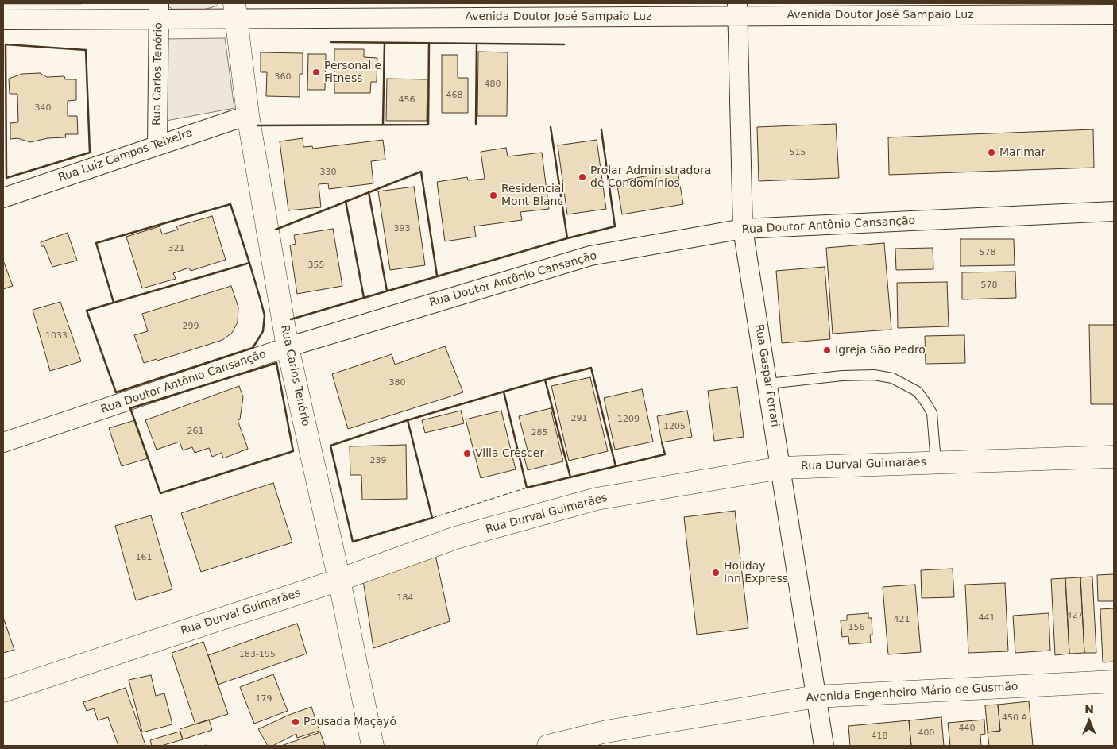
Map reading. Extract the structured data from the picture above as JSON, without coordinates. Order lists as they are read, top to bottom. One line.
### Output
{"streets":{"street":["Avenida Doutor José Sampaio Luz","Rua Carlos Tenório","Rua Luiz Campos Teixeira","Rua Doutor Antônio Cansanção","Rua Gaspar Ferrari","Rua Durval Guimarães","Avenida Engenheiro Mário de Gusmão"]},"crossings":[["Avenida Doutor José Sampaio Luz","Rua Carlos Tenório"],["Avenida Doutor José Sampaio Luz","Rua Gaspar Ferrari"],["Rua Carlos Tenório","Rua Luiz Campos Teixeira"],["Rua Carlos Tenório","Rua Doutor Antônio Cansanção"],["Rua Carlos Tenório","Rua Durval Guimarães"],["Rua Doutor Antônio Cansanção","Rua Gaspar Ferrari"],["Rua Gaspar Ferrari","Rua Durval Guimarães"],["Rua Gaspar Ferrari","Avenida Engenheiro Mário de Gusmão"]],"places":["Personalle Fitness","Marimar","Prolar Administradora de Condomínios","Residencial Mont Blanc","Igreja São Pedro","Villa Crescer","Holiday Inn Express","Pousada Maçayó"],"house_numbers":["360","480","468","456","340","515","330","393","321","578","355","578","299","1033","380","291","1209","1205","261","285","239","161","184","427","441","421","156","183-195","179","450 A","440","400","418"],"north":"top"}
